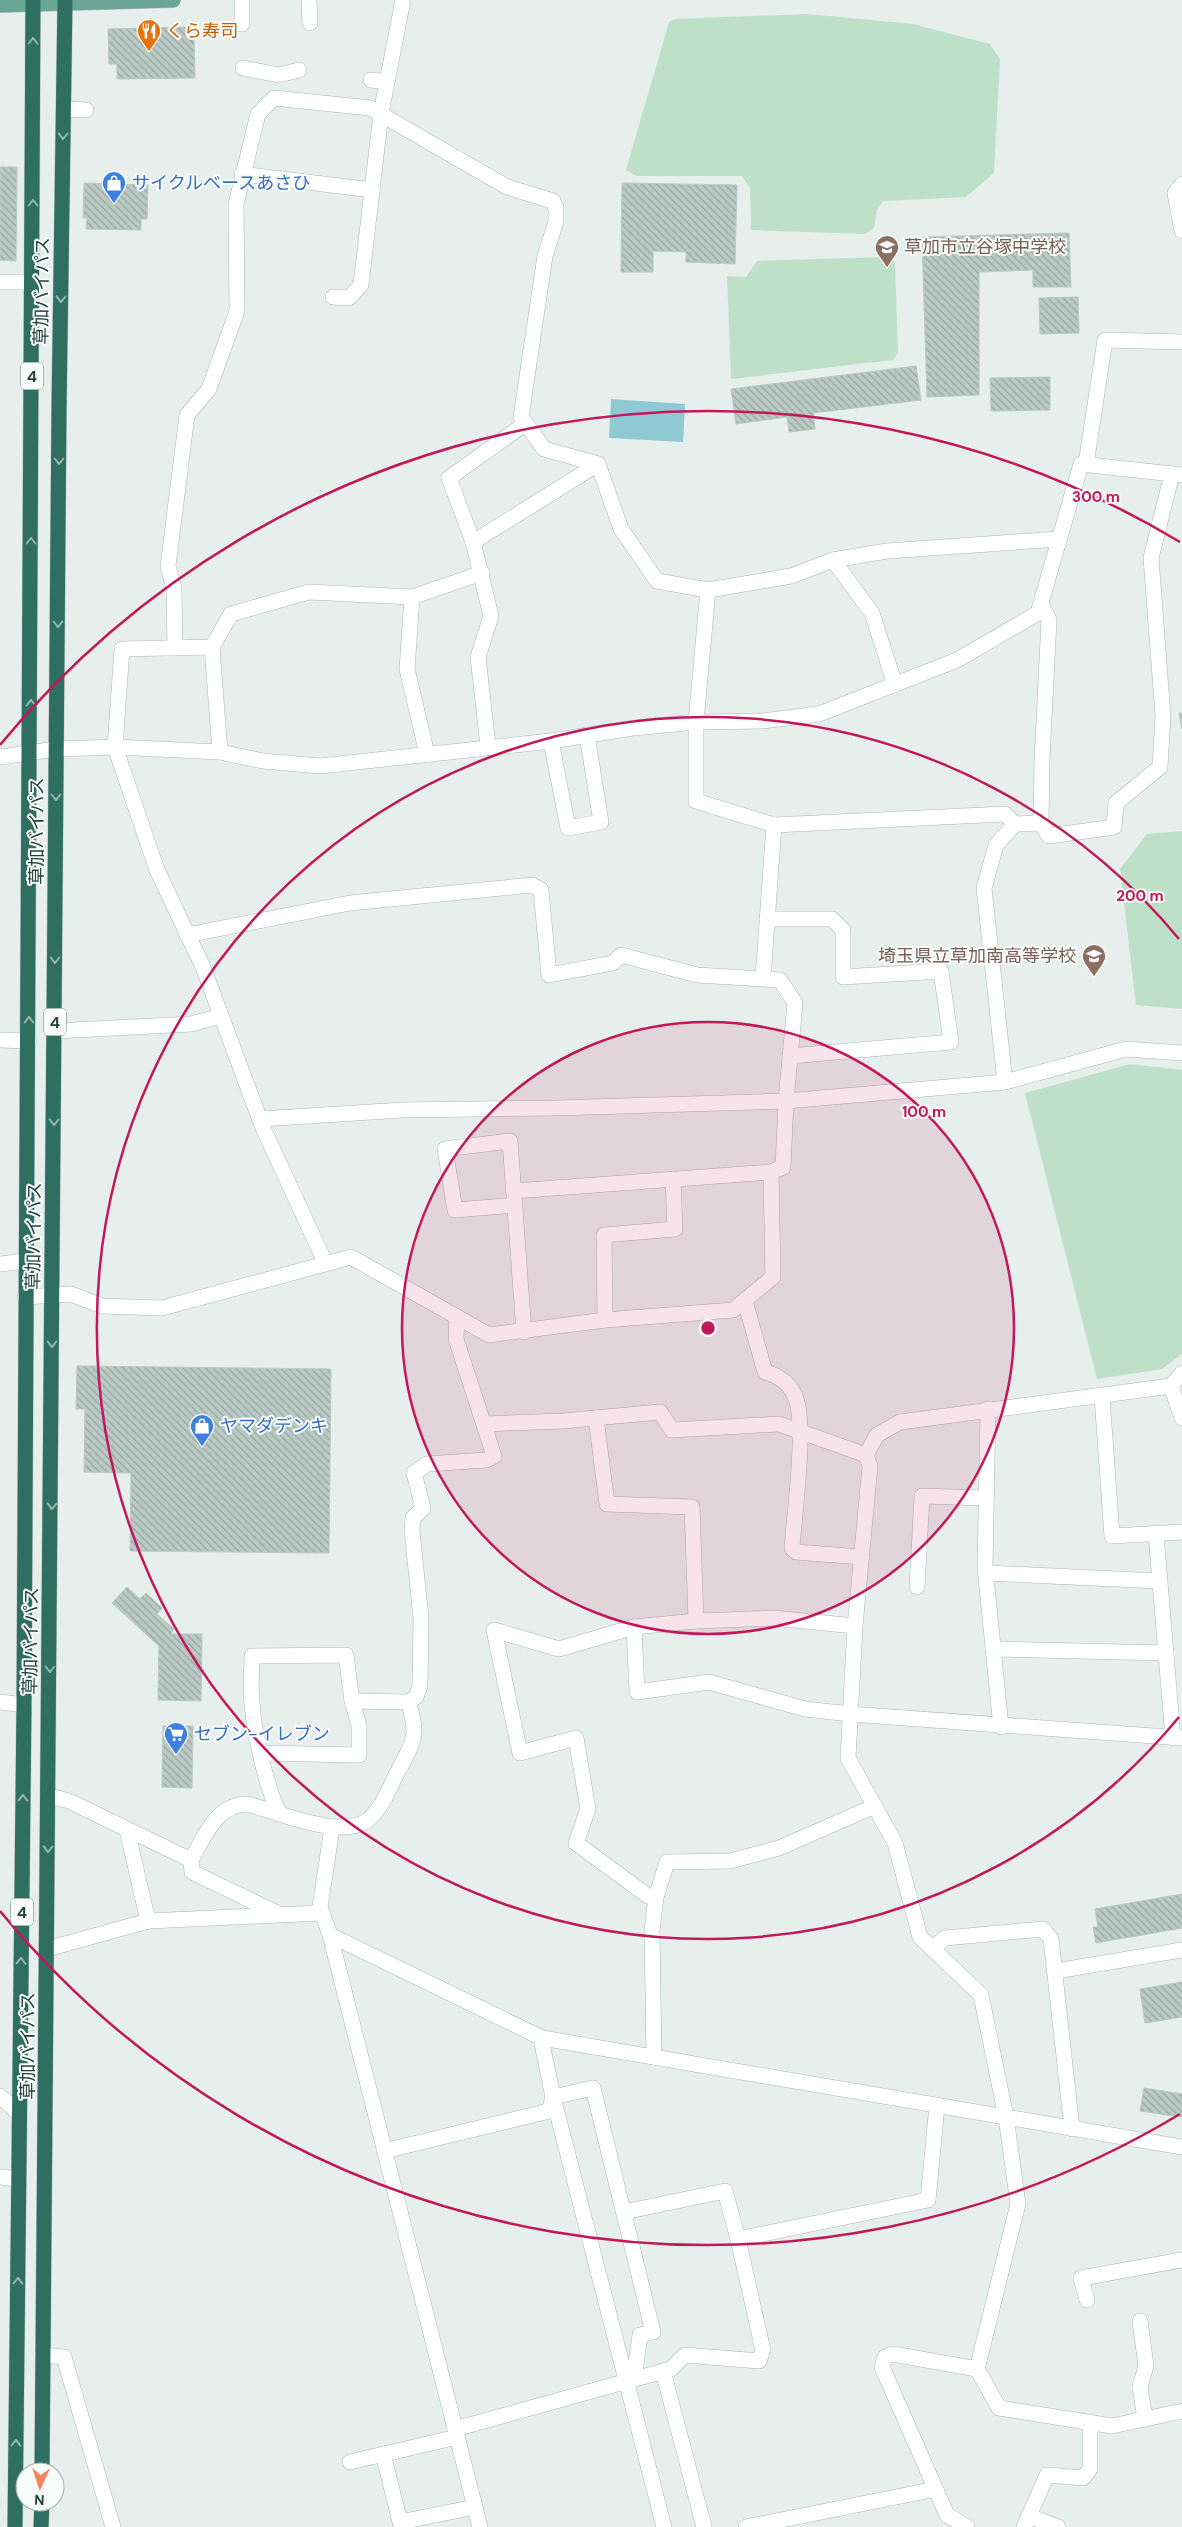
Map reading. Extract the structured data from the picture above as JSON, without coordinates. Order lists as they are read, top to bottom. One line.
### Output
{"streets":{"highway":["草加バイパス","4"]},"places":{"restaurant":["くら寿司"],"shop":["サイクルベースあさひ","ヤマダデンキ"],"school or university":["草加市立谷塚中学校","埼玉県立草加南高等学校"],"supermarket":["セブン-イレブン"]},"north":"bottom","rings":["300 m","200 m","100 m"]}
